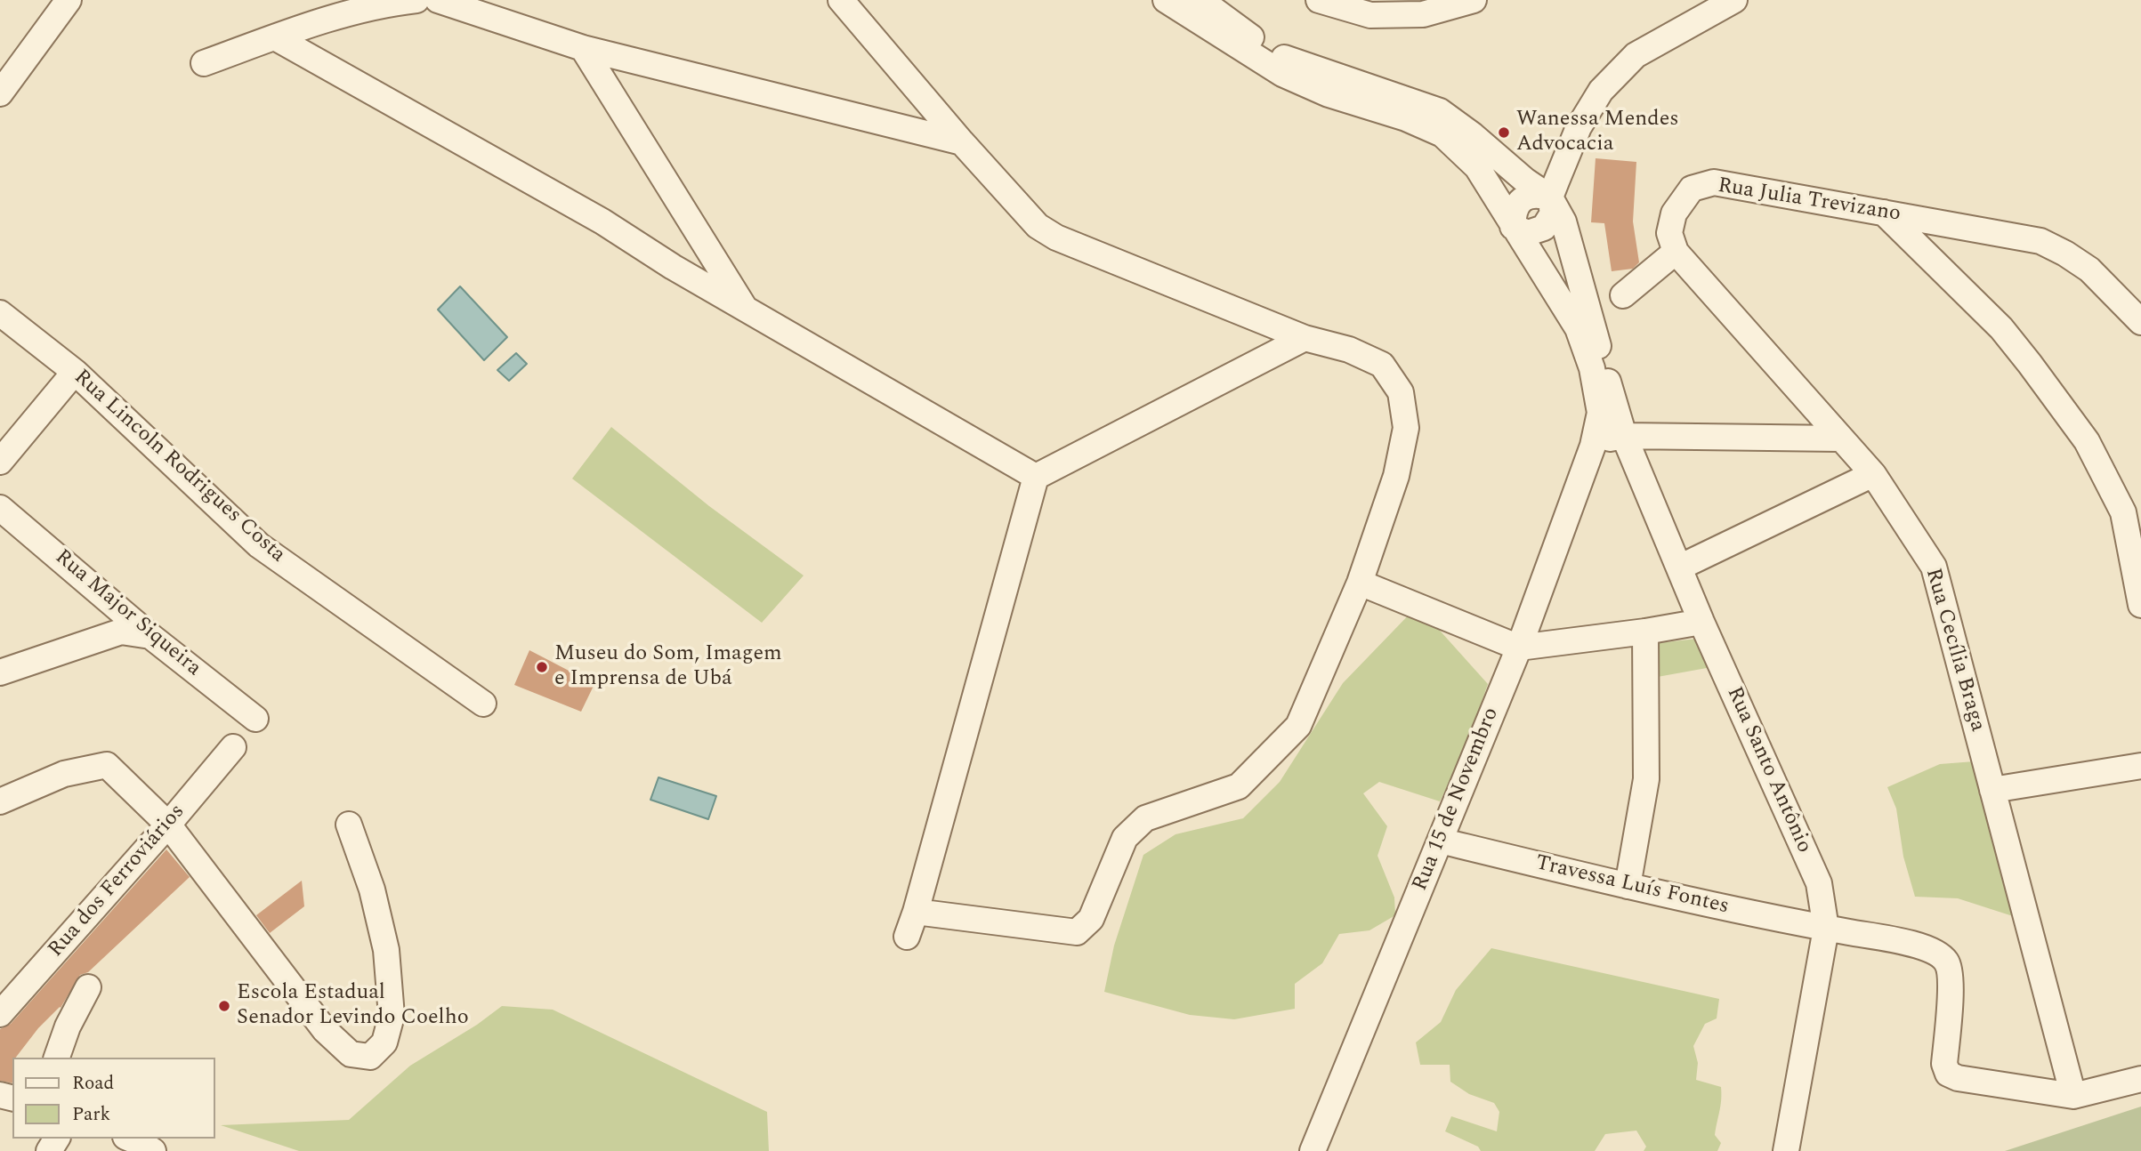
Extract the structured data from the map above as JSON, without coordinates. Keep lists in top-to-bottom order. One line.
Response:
{"streets":{"street":["Rua Julia Trevizano","Rua Lincoln Rodrigues Costa","Rua Major Siqueira","Rua Cecília Braga","Rua Santo Antônio","Rua 15 de Novembro","Rua dos Ferroviários","Travessa Luís Fontes"]},"crossings":[["Rua Cecília Braga","Travessa Luís Fontes"],["Rua Santo Antônio","Travessa Luís Fontes"],["Rua 15 de Novembro","Travessa Luís Fontes"]],"places":["Wanessa Mendes Advocacia","Museu do Som, Imagem e Imprensa de Ubá","Escola Estadual Senador Levindo Coelho"],"legend":["Road","Park"]}
